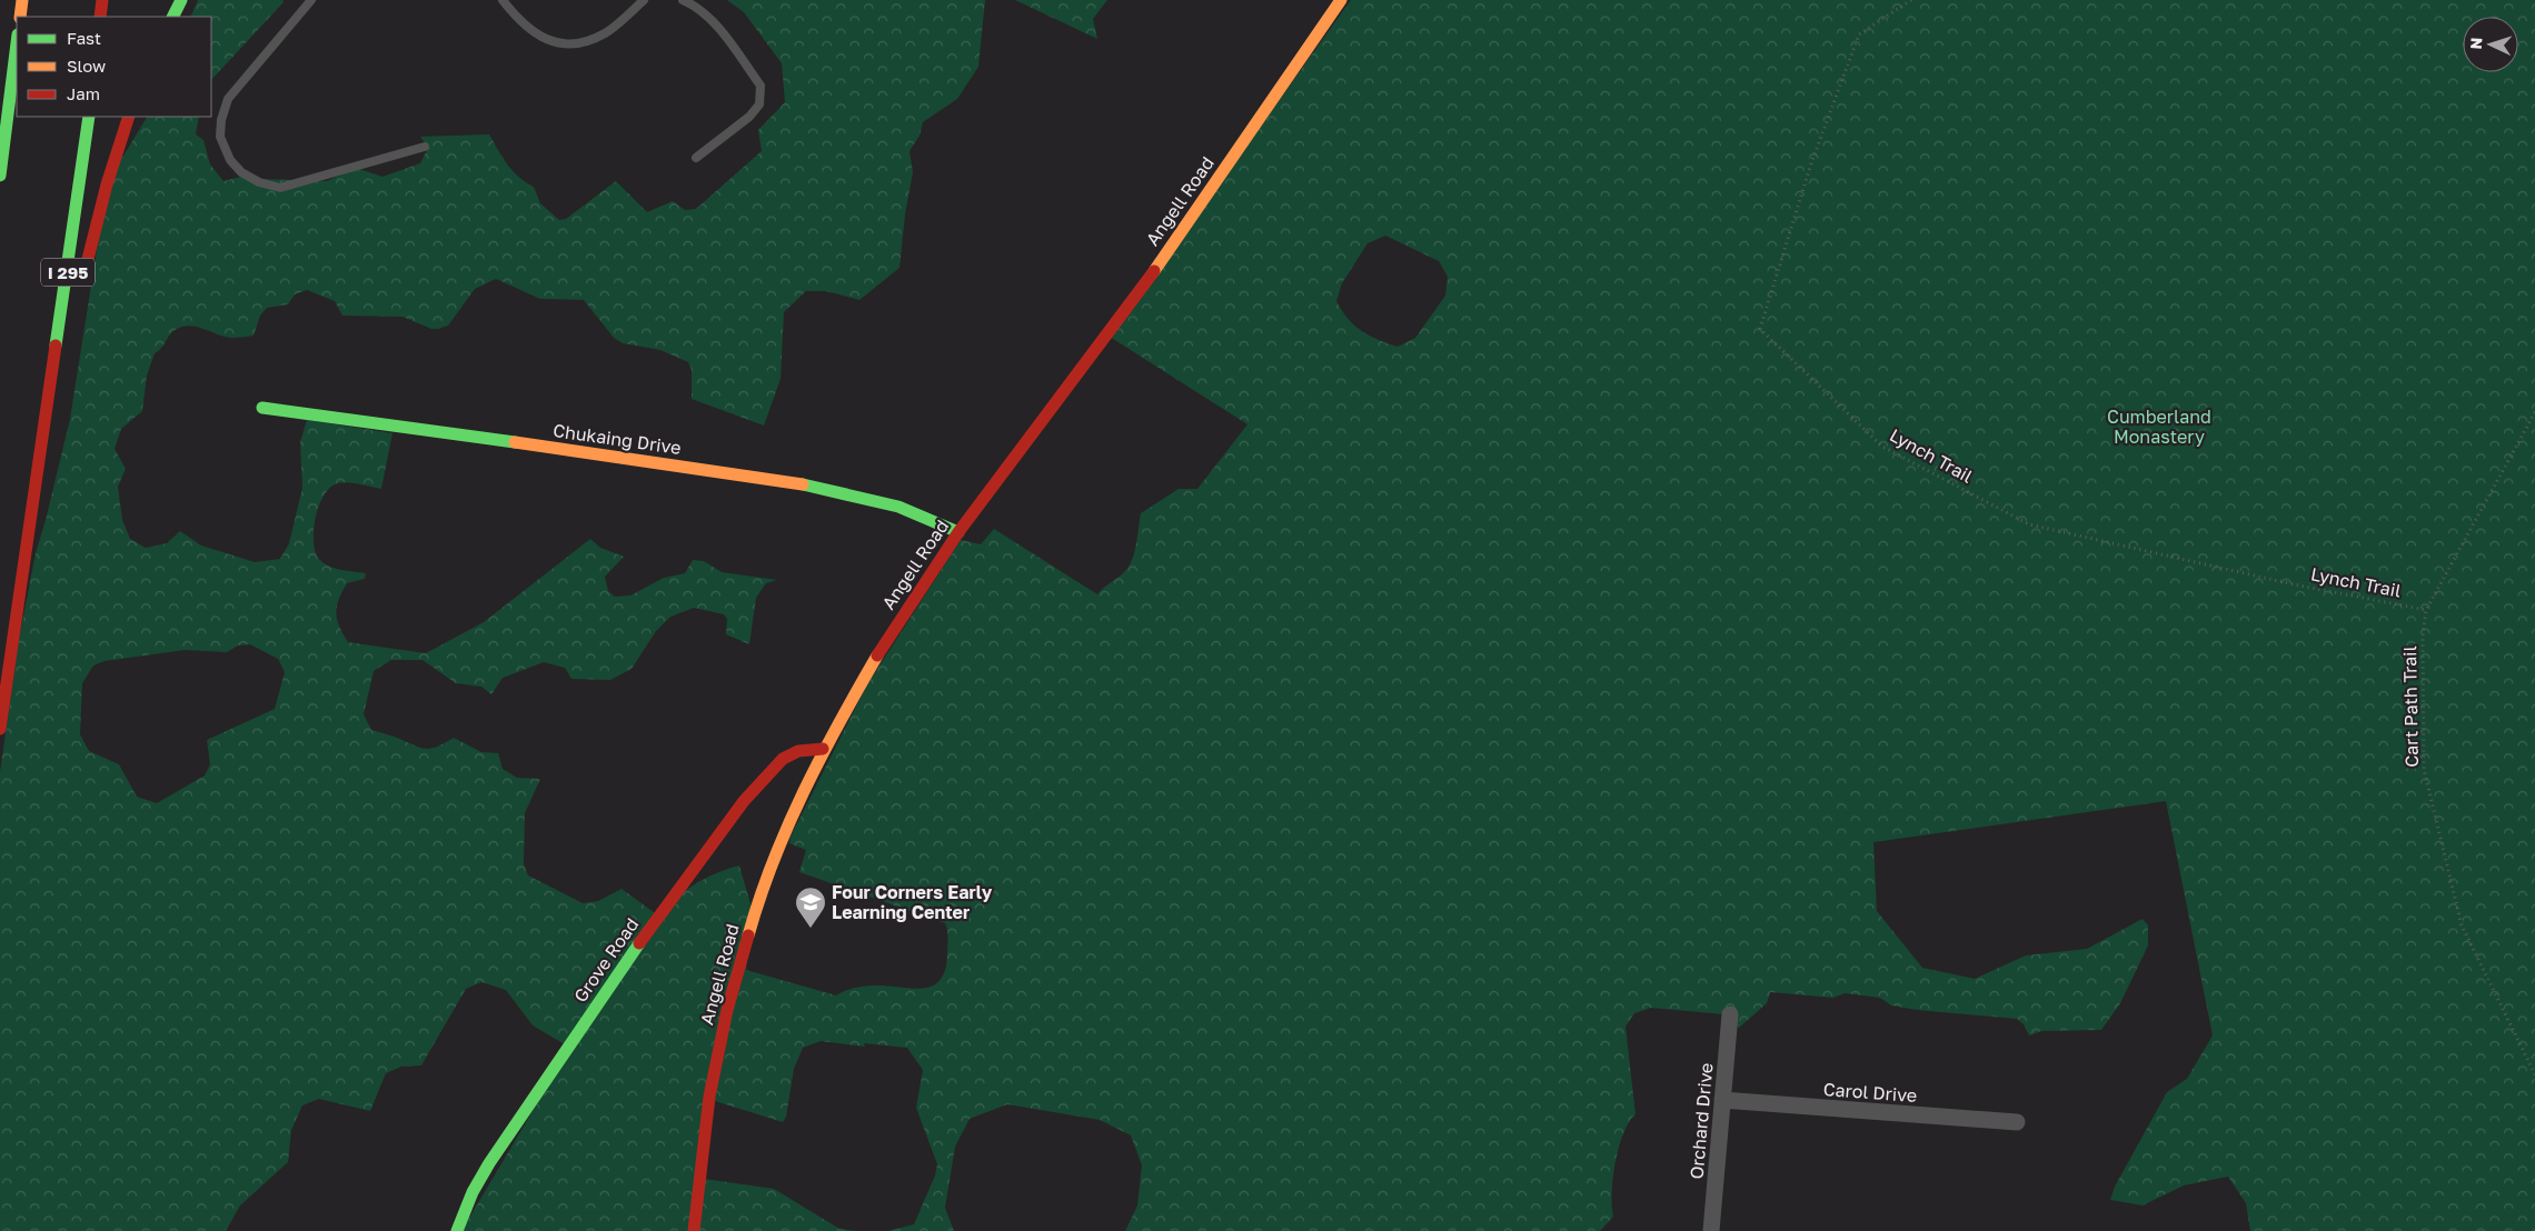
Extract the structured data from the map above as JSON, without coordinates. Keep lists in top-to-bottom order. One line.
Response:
{"streets":{"main road":["Angell Road","I 295","Chukaing Drive","Grove Road"],"street":["Carol Drive","Orchard Drive"],"path":["Lynch Trail","Cart Path Trail"]},"crossings":[["Angell Road","Chukaing Drive"],["Angell Road","Grove Road"],["Lynch Trail","Cart Path Trail"],["Carol Drive","Orchard Drive"]],"parks":["Cumberland Monastery"],"places":{"school or university":["Four Corners Early Learning Center"]},"legend":["Fast","Slow","Jam"],"north":"left"}
